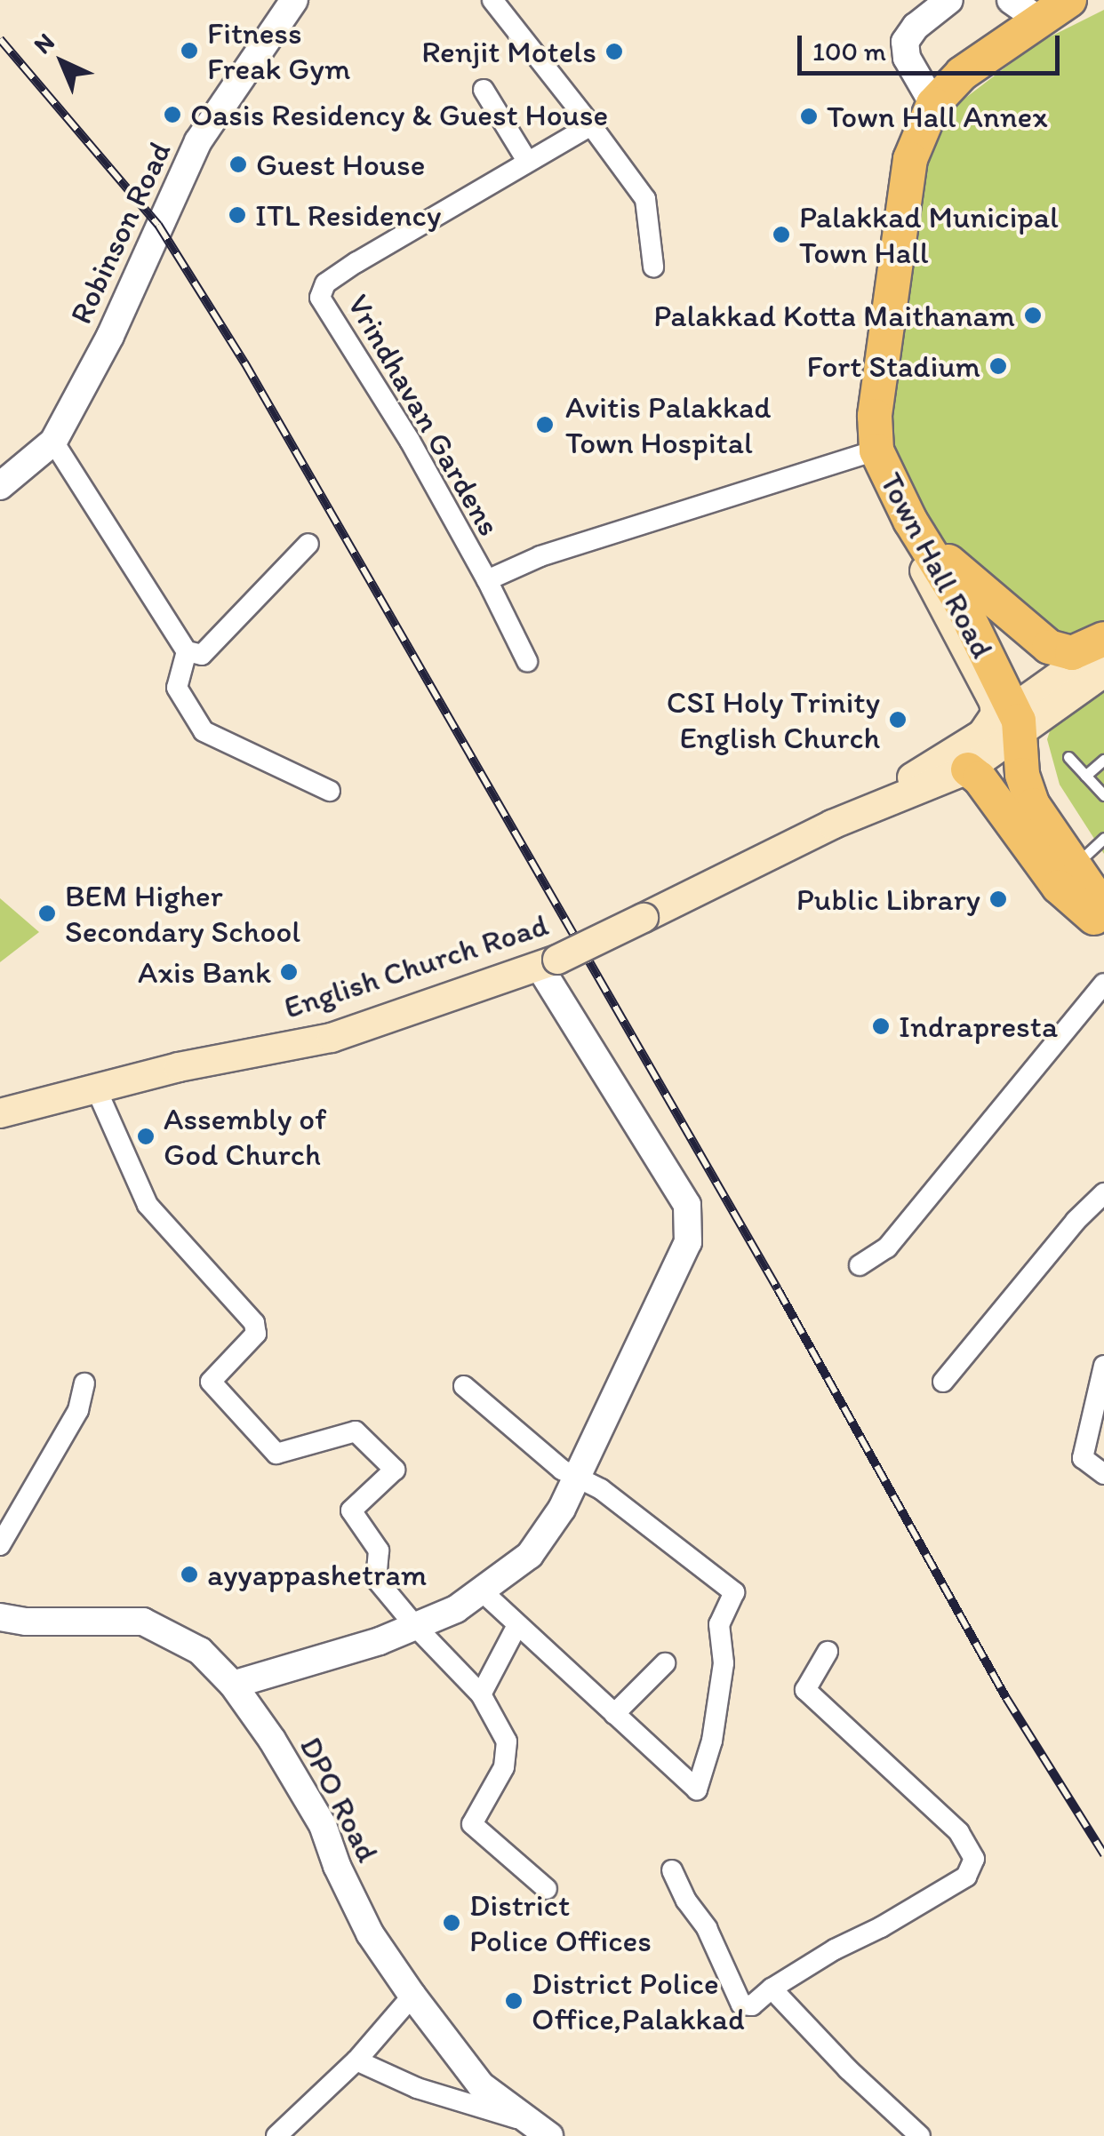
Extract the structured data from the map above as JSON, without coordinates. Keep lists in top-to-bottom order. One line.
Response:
{"streets":{"main road":["Town Hall Road","English Church Road"],"street":["Robinson Road","Vrindhavan Gardens","DPO Road"]},"crossings":[["Vrindhavan Gardens","Town Hall Road"],["Town Hall Road","English Church Road"]],"places":["Fitness Freak Gym","Renjit Motels","Oasis Residency & Guest House","Town Hall Annex","Guest House","ITL Residency","Palakkad Municipal Town Hall","Palakkad Kotta Maithanam","Fort Stadium","Avitis Palakkad Town Hospital","CSI Holy Trinity English Church","Public Library","BEM Higher Secondary School","Axis Bank","Indrapresta","Assembly of God Church","ayyappashetram","District Police Offices","District Police Office,Palakkad"],"scale_bar":"100 m","north":"top left"}
